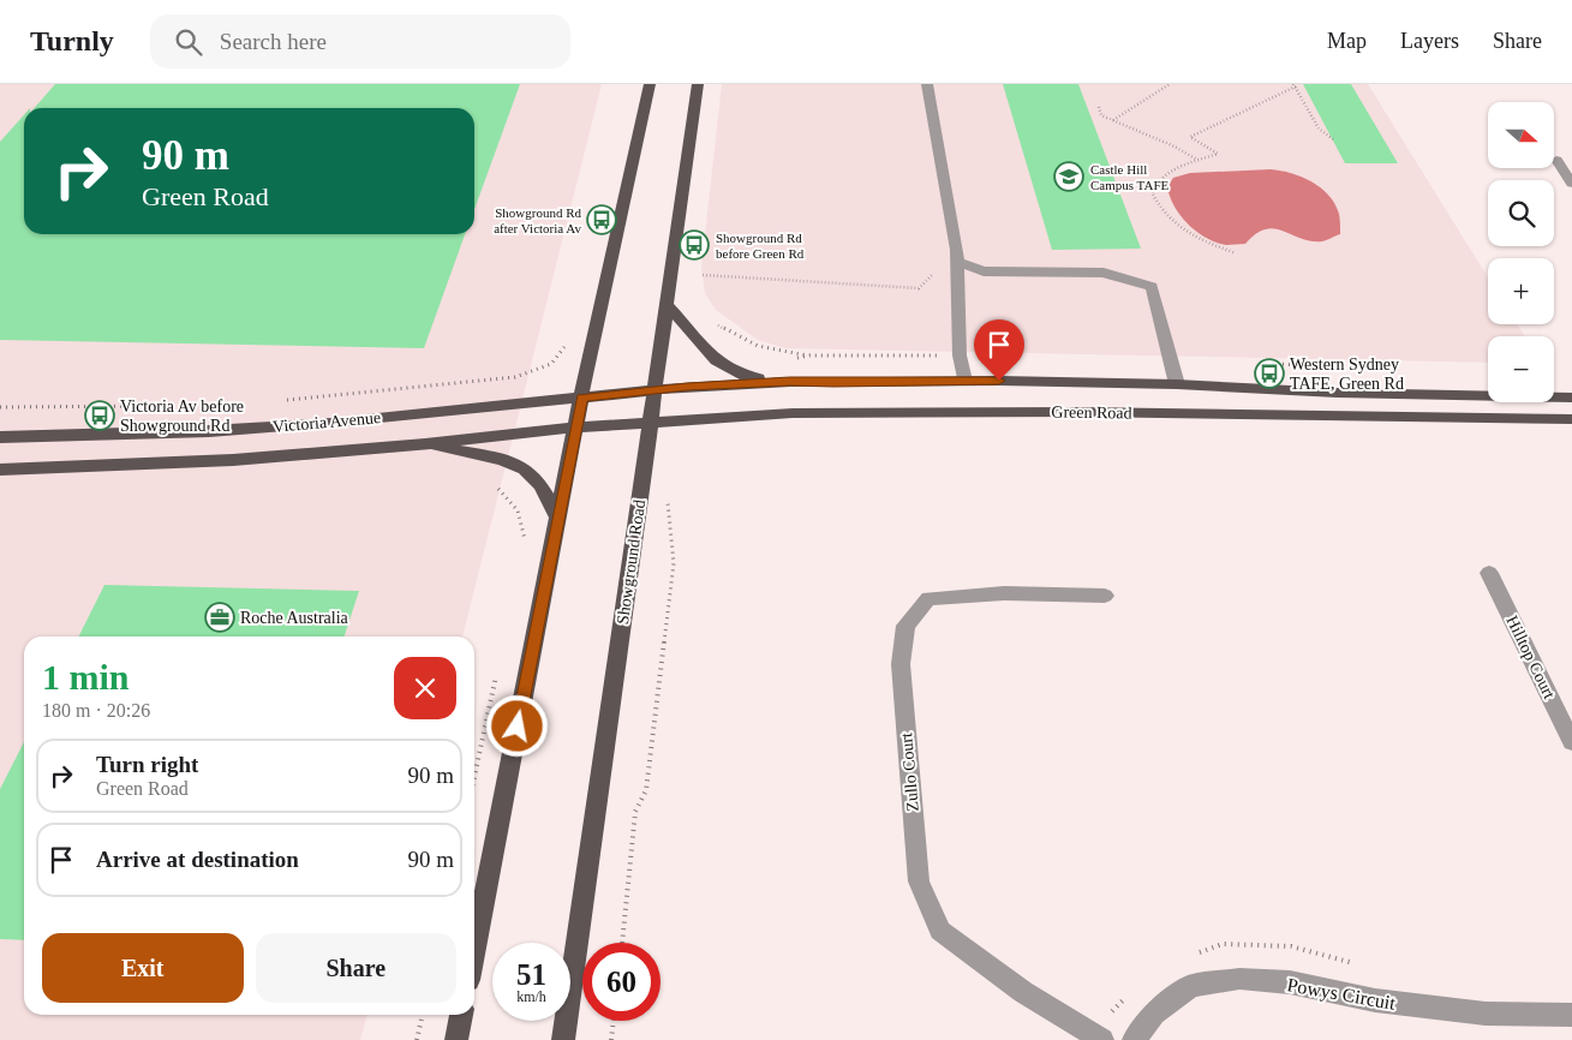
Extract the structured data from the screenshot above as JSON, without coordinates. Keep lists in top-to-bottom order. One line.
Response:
{"streets":{"main road":["Green Road","Victoria Avenue","Showground Road"],"street":["Hilltop Court","Zullo Court","Powys Circuit"]},"crossings":[["Green Road","Victoria Avenue"],["Green Road","Showground Road"]],"places":{"school or university":["Castle Hill Campus TAFE"],"bus stop":["Showground Rd after Victoria Av","Showground Rd before Green Rd","Western Sydney TAFE, Green Rd","Victoria Av before Showground Rd"],"office":["Roche Australia"]},"north":"right","page":{"header":"Turnly","search":"Search here","nav":["Map","Layers","Share"],"map_buttons":["+","−"],"turn":["90 m","Green Road"],"heading":["1 min","180 m · 20:26"],"list":[{"name":"Turn right","note":"Green Road","value":"90 m"},{"name":"Arrive at destination","value":"90 m"}],"buttons":["Exit","Share"],"speed":"51 km/h","limit":"60"}}
